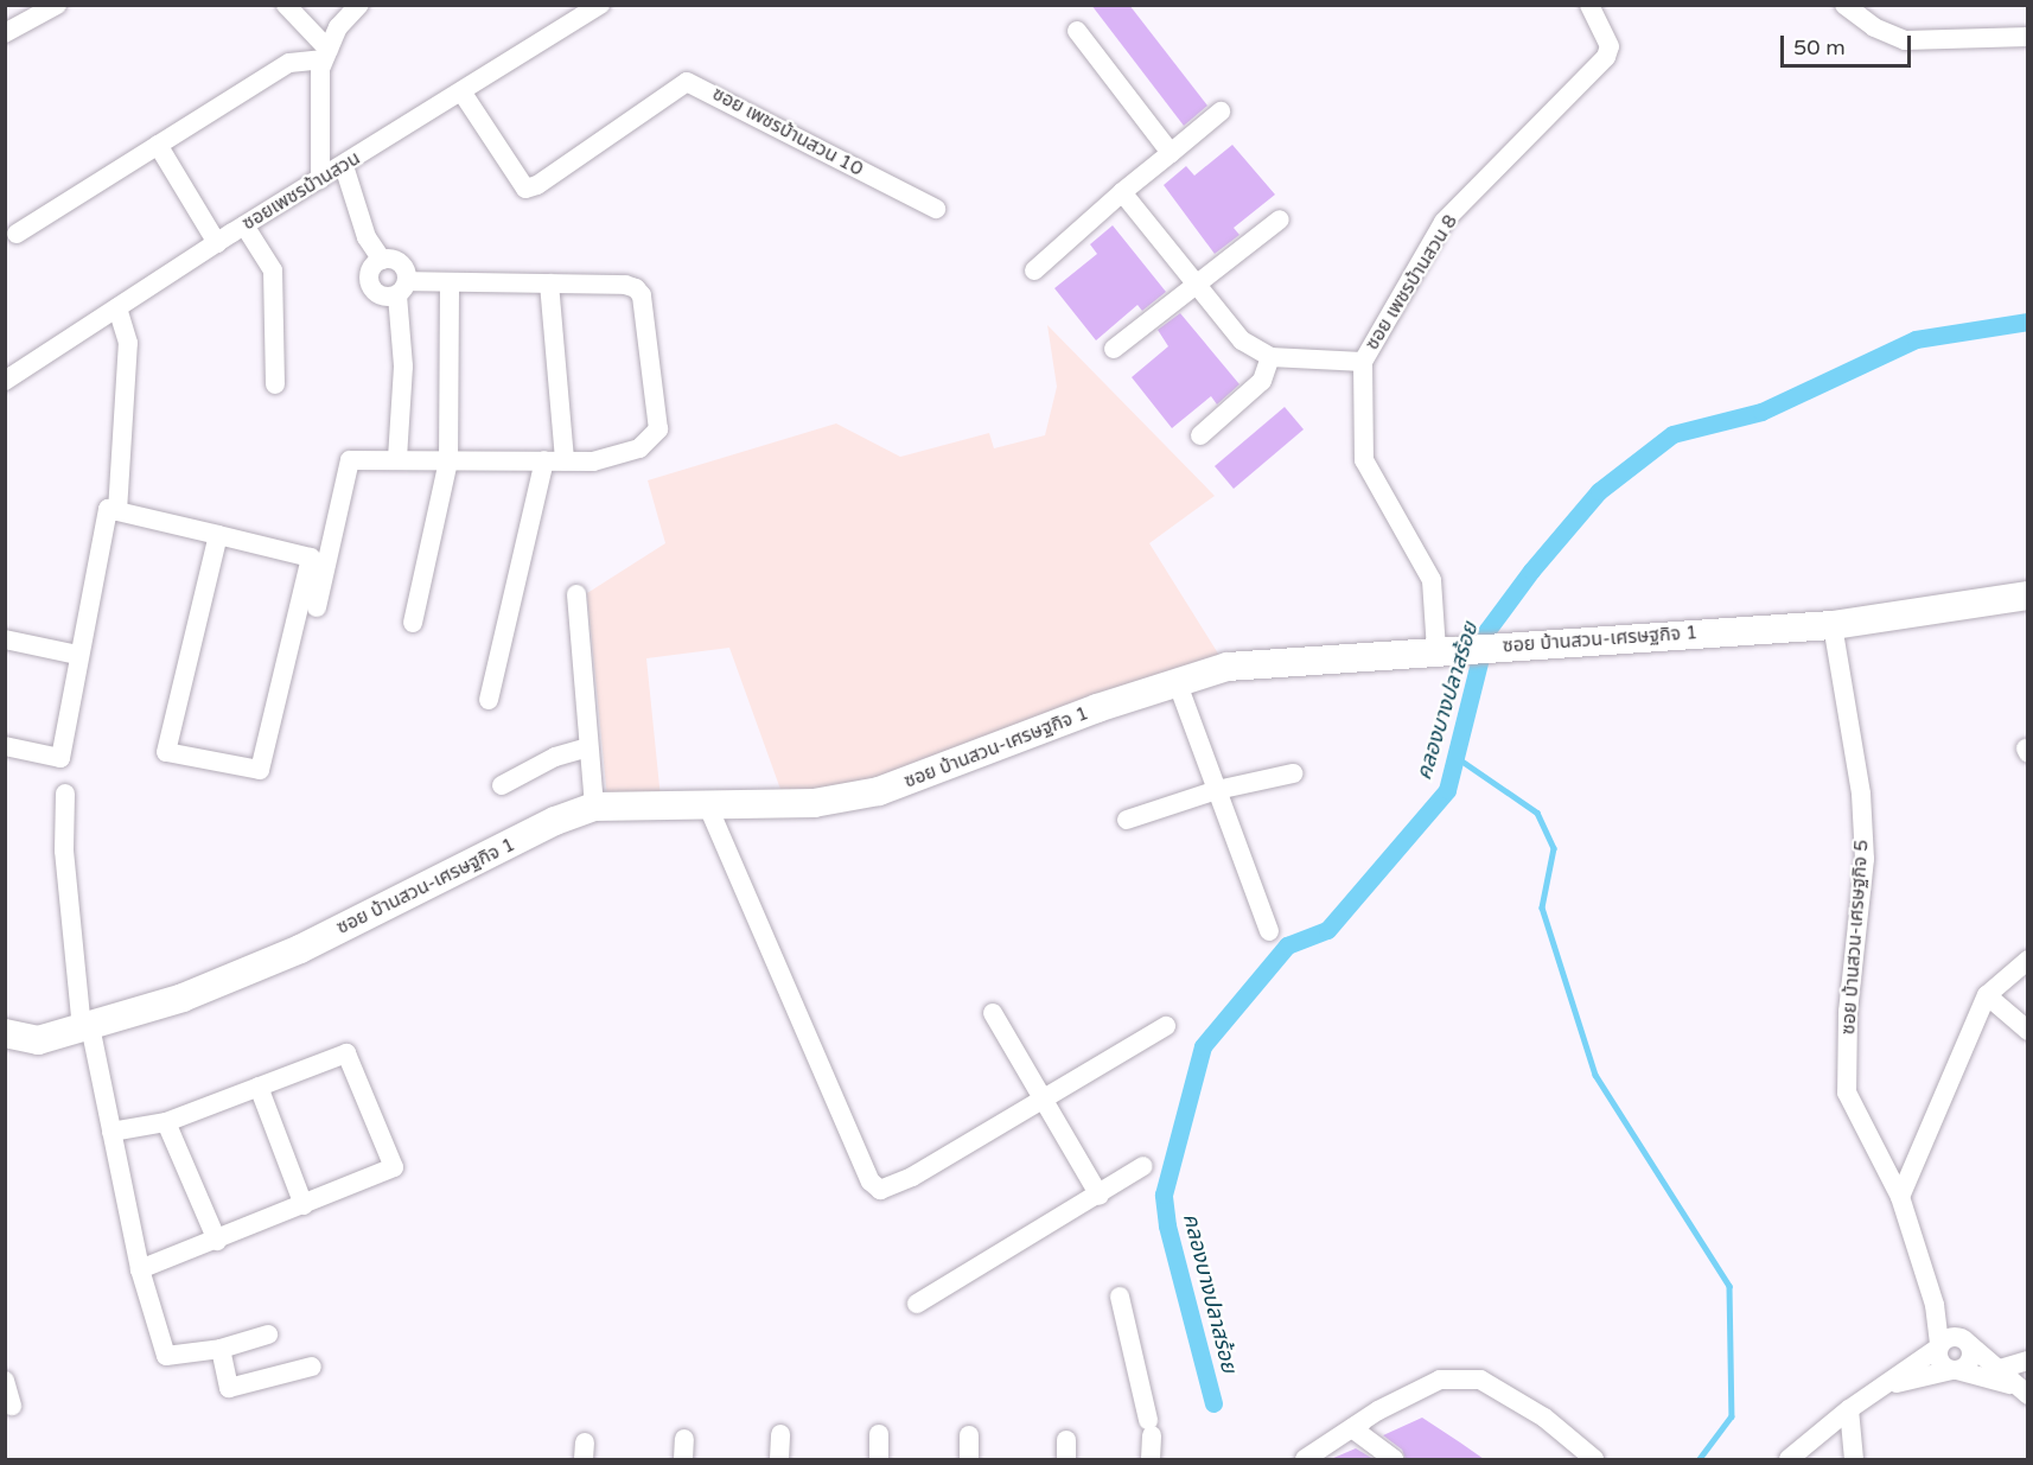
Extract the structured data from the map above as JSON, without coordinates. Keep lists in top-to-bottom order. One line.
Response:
{"streets":{"street":["ซอย เพชรบ้านสวน 10","ซอยเพชรบ้านสวน","ซอย เพชรบ้านสวน 8","ซอย บ้านสวน-เศรษฐกิจ 1","ซอย บ้านสวน-เศรษฐกิจ 5"]},"crossings":[["ซอย เพชรบ้านสวน 10","ซอยเพชรบ้านสวน"],["ซอย เพชรบ้านสวน 8","ซอย บ้านสวน-เศรษฐกิจ 1"],["ซอย บ้านสวน-เศรษฐกิจ 1","ซอย บ้านสวน-เศรษฐกิจ 5"]],"water":["คลองบางปลาสร้อย"],"scale_bar":"50 m"}
